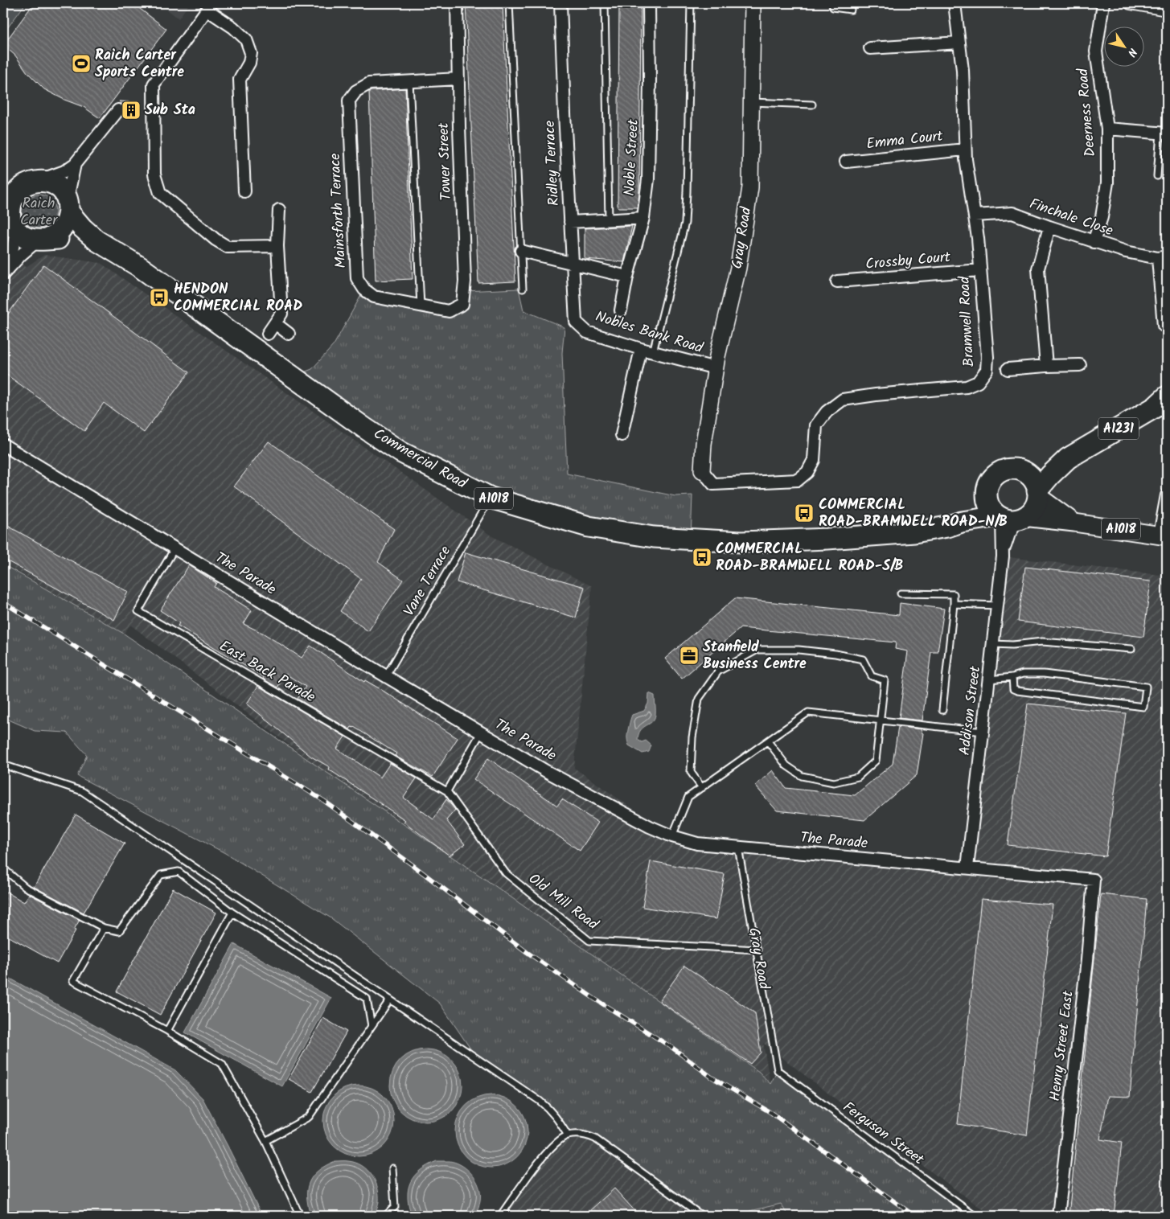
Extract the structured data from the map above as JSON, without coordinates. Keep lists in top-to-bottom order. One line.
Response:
{"streets":{"highway":["A1231","Commercial Road","A1018"],"street":["Deerness Road","Emma Court","Noble Street","Tower Street","Ridley Terrace","Mainsforth Terrace","Finchale Close","Gray Road","Crossby Court","Bramwell Road","Nobles Bank Road","The Parade","Addison Street","Henry Street East"],"lane":["Vane Terrace","East Back Parade","Old Mill Road","Ferguson Street"]},"crossings":[["Deerness Road","Finchale Close"],["Emma Court","Bramwell Road"],["Tower Street","Mainsforth Terrace"],["Ridley Terrace","Nobles Bank Road"],["Finchale Close","Bramwell Road"],["Gray Road","Bramwell Road"],["Gray Road","Nobles Bank Road"],["Gray Road","The Parade"],["Gray Road","Old Mill Road"],["Gray Road","Ferguson Street"],["Crossby Court","Bramwell Road"],["A1231","Commercial Road"],["A1231","A1018"],["Commercial Road","A1018"],["Commercial Road","Vane Terrace"],["The Parade","Vane Terrace"],["The Parade","East Back Parade"],["The Parade","Addison Street"],["The Parade","Henry Street East"],["East Back Parade","Old Mill Road"]],"parks":["Raich Carter"],"places":{"sports":["Raich Carter Sports Centre"],"building":["Sub Sta"],"bus stop":["HENDON COMMERCIAL ROAD","COMMERCIAL ROAD-BRAMWELL ROAD-N/B","COMMERCIAL ROAD-BRAMWELL ROAD-S/B"],"office":["Stanfield Business Centre"]},"north":"bottom right"}
